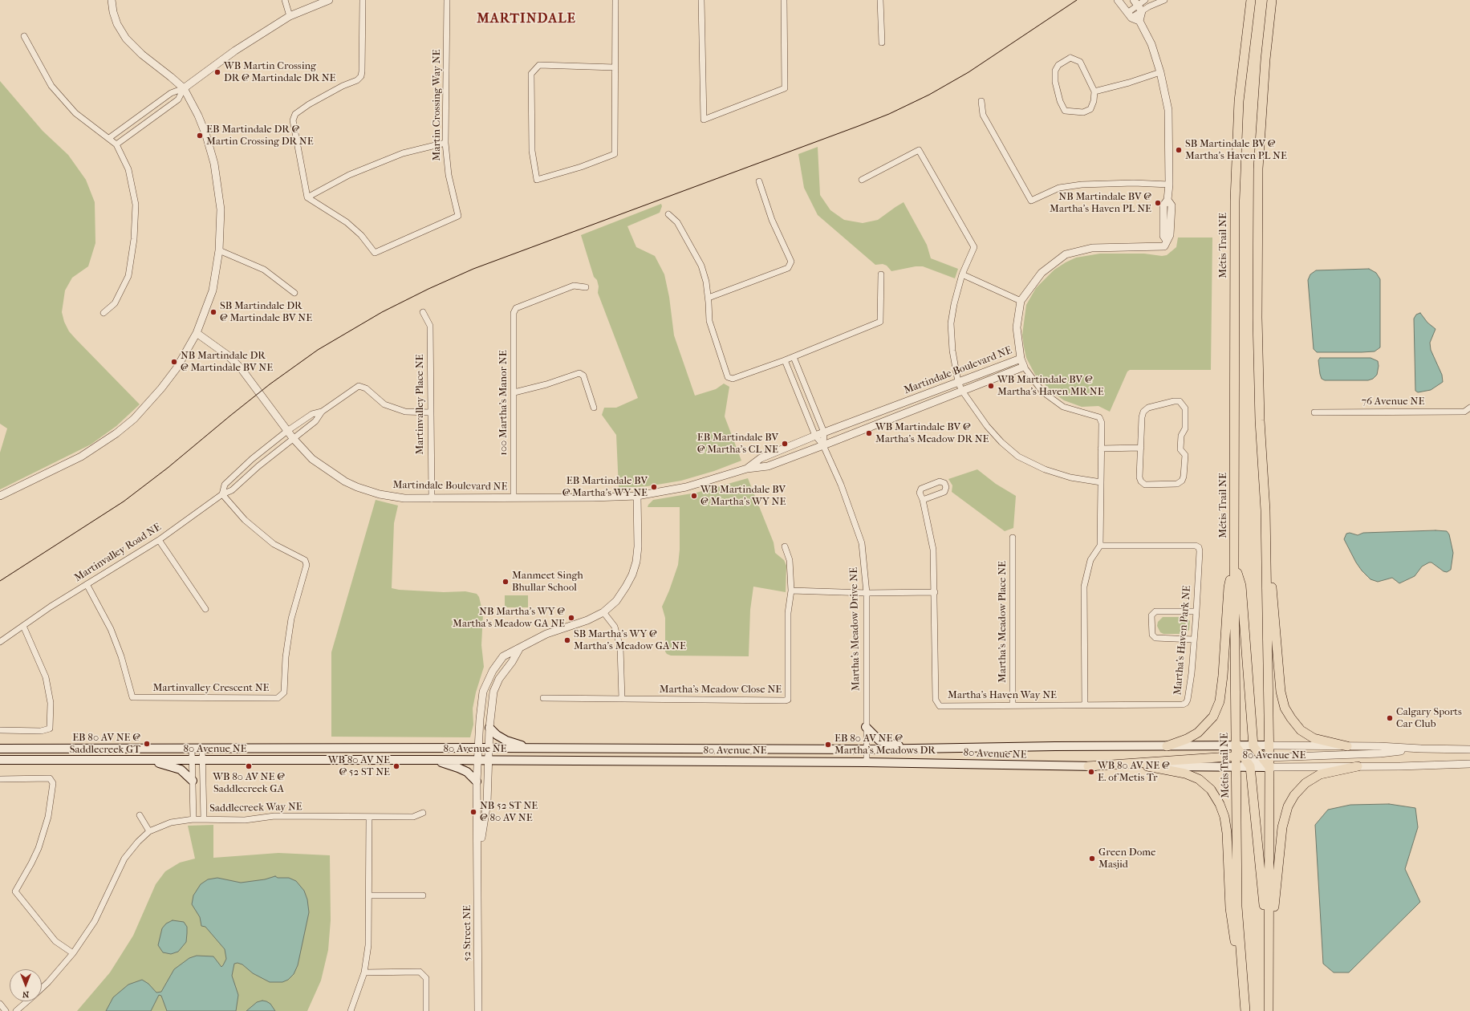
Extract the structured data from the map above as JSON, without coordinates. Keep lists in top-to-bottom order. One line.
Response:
{"streets":{"main road":["Métis Trail NE","80 Avenue NE"],"street":["Martin Crossing Way NE","Martindale Boulevard NE","76 Avenue NE","100 Martha's Manor NE","Martinvalley Place NE","Martinvalley Road NE","Martha's Meadow Place NE","Martha's Meadow Drive NE","Martha's Haven Park NE","Martinvalley Crescent NE","Martha's Meadow Close NE","Martha's Haven Way NE","Saddlecreek Way NE","52 Street NE"]},"crossings":[["Métis Trail NE","80 Avenue NE"],["Martindale Boulevard NE","100 Martha's Manor NE"],["Martindale Boulevard NE","Martinvalley Place NE"],["Martindale Boulevard NE","Martinvalley Road NE"],["Martindale Boulevard NE","Martha's Meadow Drive NE"],["Martindale Boulevard NE","52 Street NE"],["Martinvalley Road NE","Martinvalley Crescent NE"],["Martha's Meadow Place NE","Martha's Haven Way NE"],["Martha's Meadow Drive NE","80 Avenue NE"],["Martha's Haven Park NE","Martha's Haven Way NE"],["80 Avenue NE","52 Street NE"]],"districts":["MARTINDALE"],"places":["WB Martin Crossing DR @ Martindale DR NE","EB Martindale DR @ Martin Crossing DR NE","SB Martindale BV @ Martha's Haven PL NE","NB Martindale BV @ Martha's Haven PL NE","SB Martindale DR @ Martindale BV NE","NB Martindale DR @ Martindale BV NE","WB Martindale BV @ Martha's Haven MR NE","WB Martindale BV @ Martha's Meadow DR NE","EB Martindale BV @ Martha's CL NE","EB Martindale BV @ Martha's WY NE","WB Martindale BV @ Martha's WY NE","Manmeet Singh Bhullar School","NB Martha's WY @ Martha's Meadow GA NE","SB Martha's WY @ Martha's Meadow GA NE","Calgary Sports Car Club","EB 80 AV NE @ Saddlecreek GT","EB 80 AV NE @ Martha's Meadows DR","WB 80 AV NE @ Saddlecreek GA","WB 80 AV NE @ 52 ST NE","WB 80 AV NE @ E. of Metis Tr","NB 52 ST NE @ 80 AV NE","Green Dome Masjid"],"north":"bottom"}
